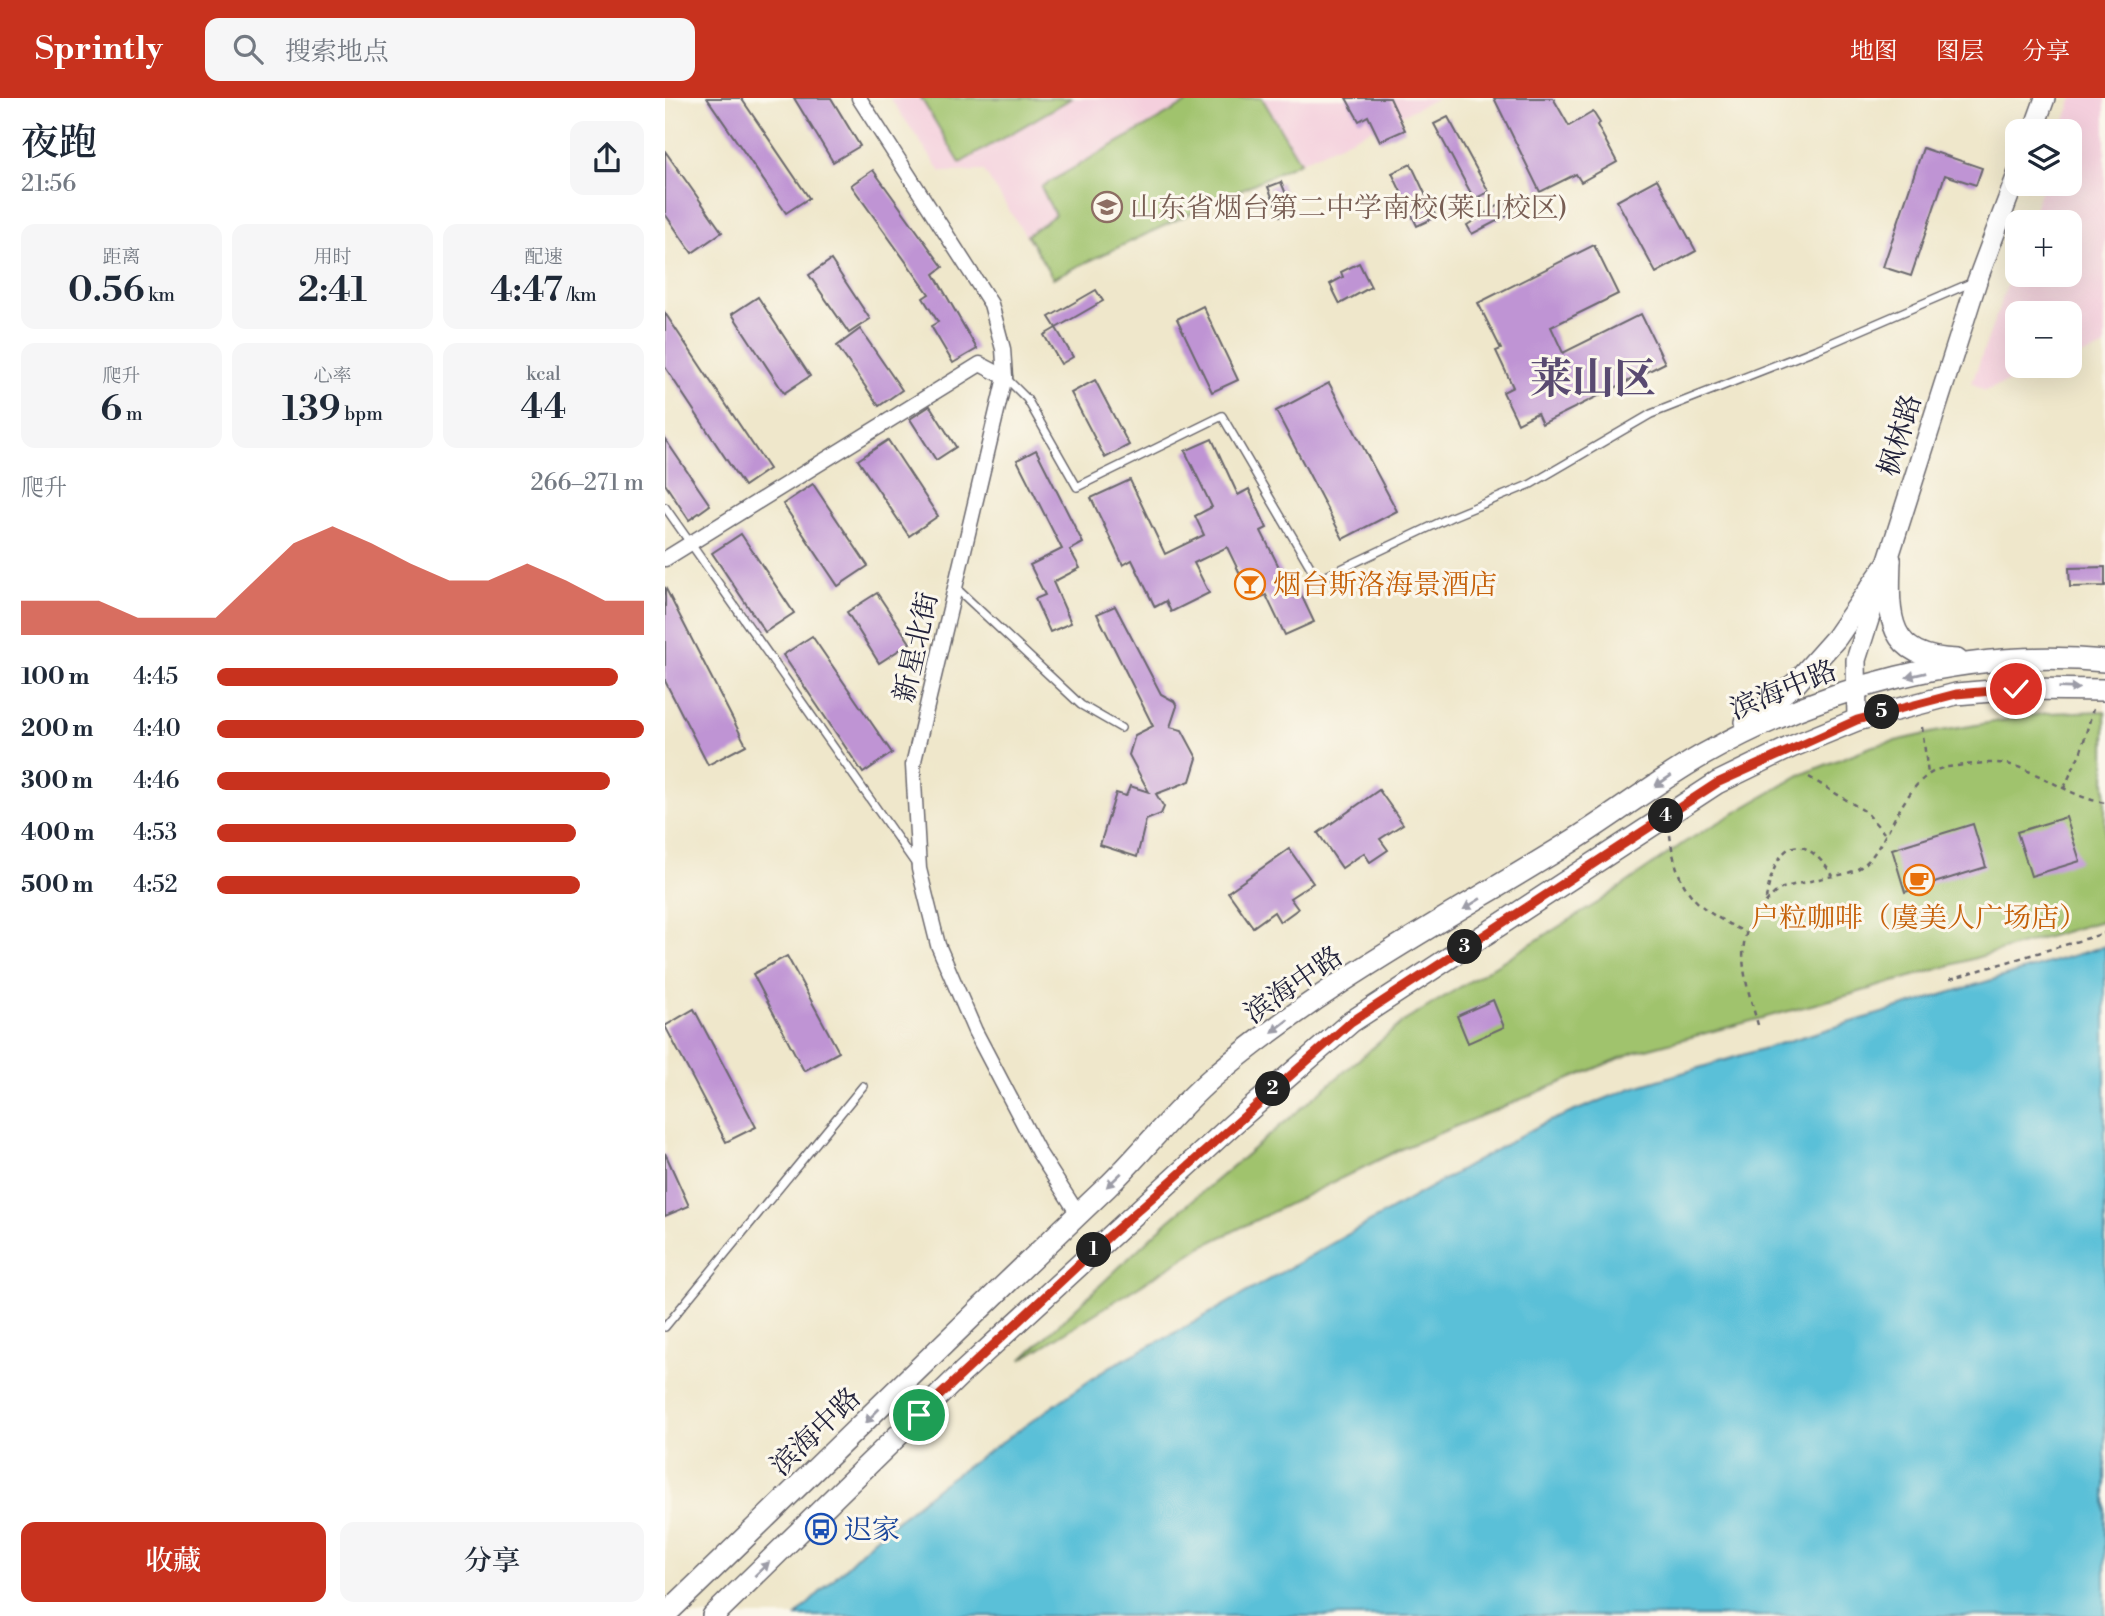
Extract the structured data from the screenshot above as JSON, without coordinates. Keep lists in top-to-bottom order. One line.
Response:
{"streets":{"main road":["滨海中路"],"street":["枫林路","新星北街"]},"crossings":[["枫林路","滨海中路"],["新星北街","滨海中路"]],"districts":["莱山区"],"places":{"school or university":["山东省烟台第二中学南校(莱山校区)"],"bar":["烟台斯洛海景酒店"],"cafe":["户粒咖啡（虞美人广场店）"],"bus stop":["迟家"]},"page":{"header":"Sprintly","search":"搜索地点","nav":["地图","图层","分享"],"heading":["夜跑","21:56"],"map_buttons":["+","−"],"stats":[["距离","0.56 km"],["用时","2:41"],["配速","4:47 /km"],["爬升","6 m"],["心率","139 bpm"],["kcal","44"]],"chart":["爬升","266–271 m"],"list":[{"name":"100 m","note":"4:45"},{"name":"200 m","note":"4:40"},{"name":"300 m","note":"4:46"},{"name":"400 m","note":"4:53"},{"name":"500 m","note":"4:52"}],"pins":["5","4","3","2","1"],"buttons":["收藏","分享"]}}
